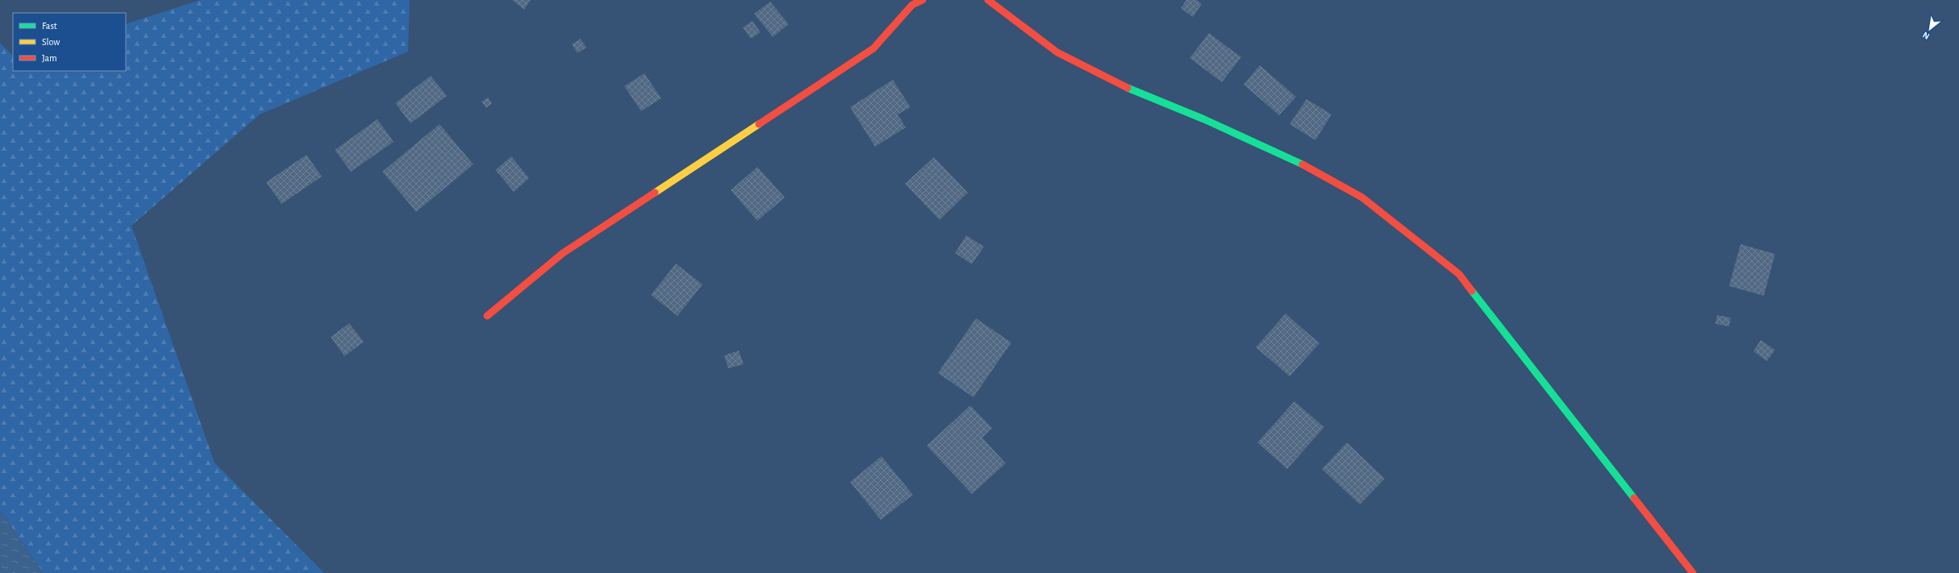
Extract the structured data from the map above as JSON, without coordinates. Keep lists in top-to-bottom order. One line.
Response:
{"legend":["Fast","Slow","Jam"],"north":"bottom left"}
